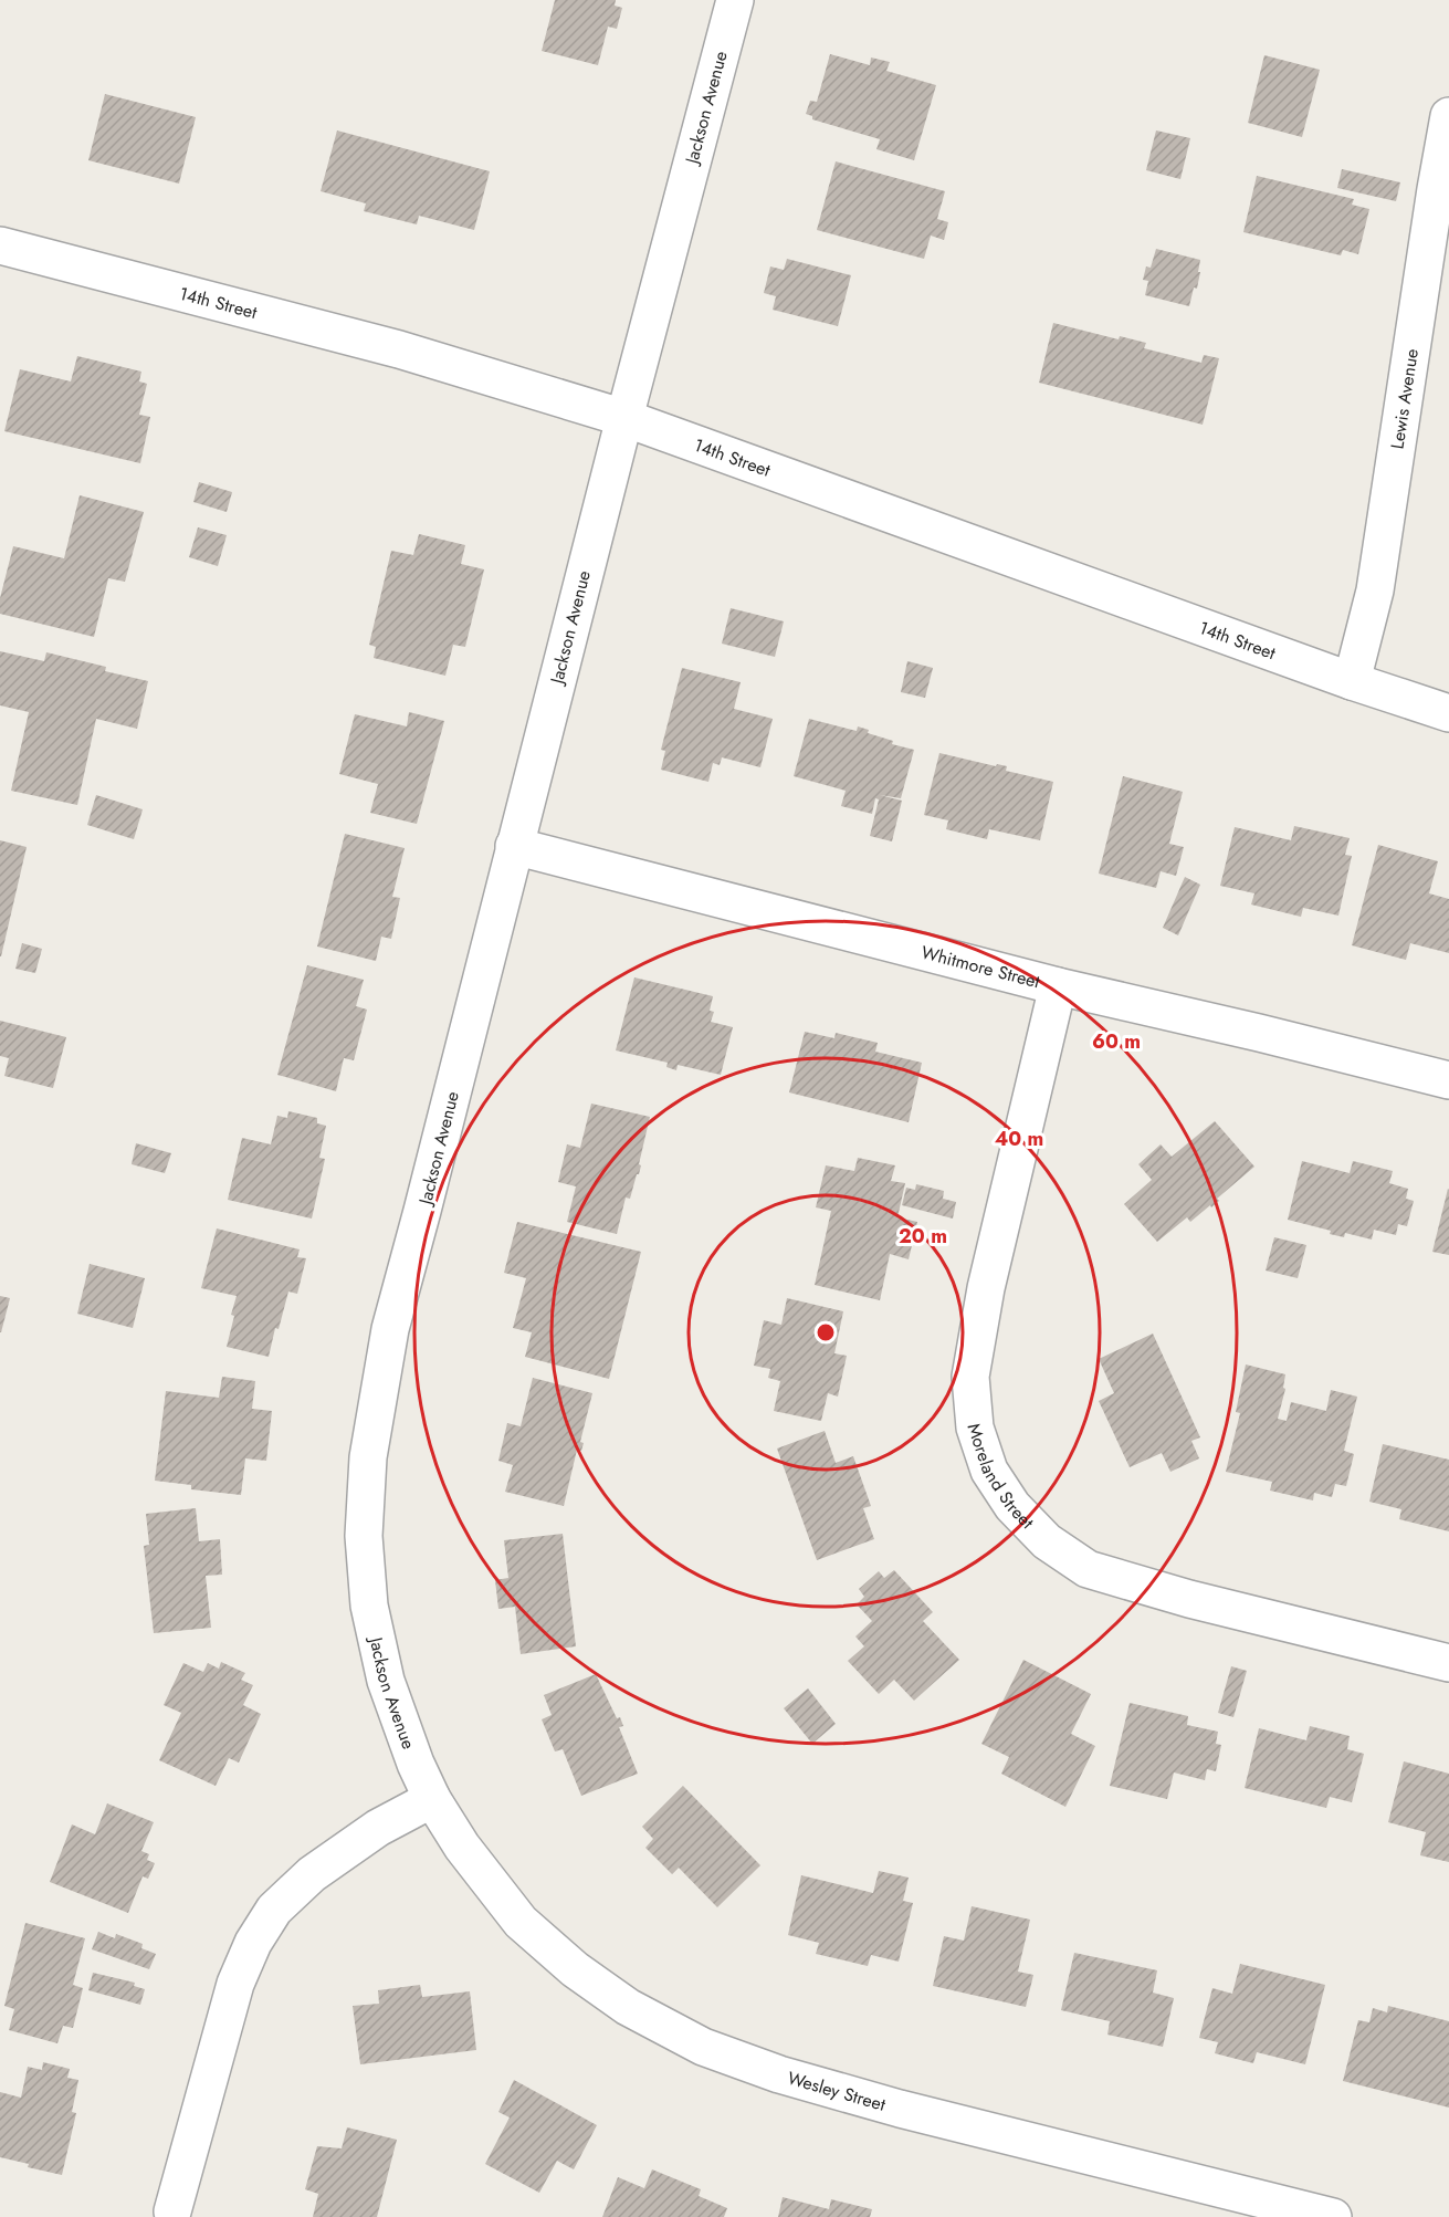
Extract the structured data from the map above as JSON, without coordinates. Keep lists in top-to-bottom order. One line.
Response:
{"streets":{"street":["Jackson Avenue","14th Street","Lewis Avenue","Whitmore Street","Moreland Street","Wesley Street"]},"crossings":[["Jackson Avenue","14th Street"],["Jackson Avenue","Whitmore Street"],["Jackson Avenue","Wesley Street"],["14th Street","Lewis Avenue"],["Whitmore Street","Moreland Street"]],"rings":["60 m","40 m","20 m"]}
